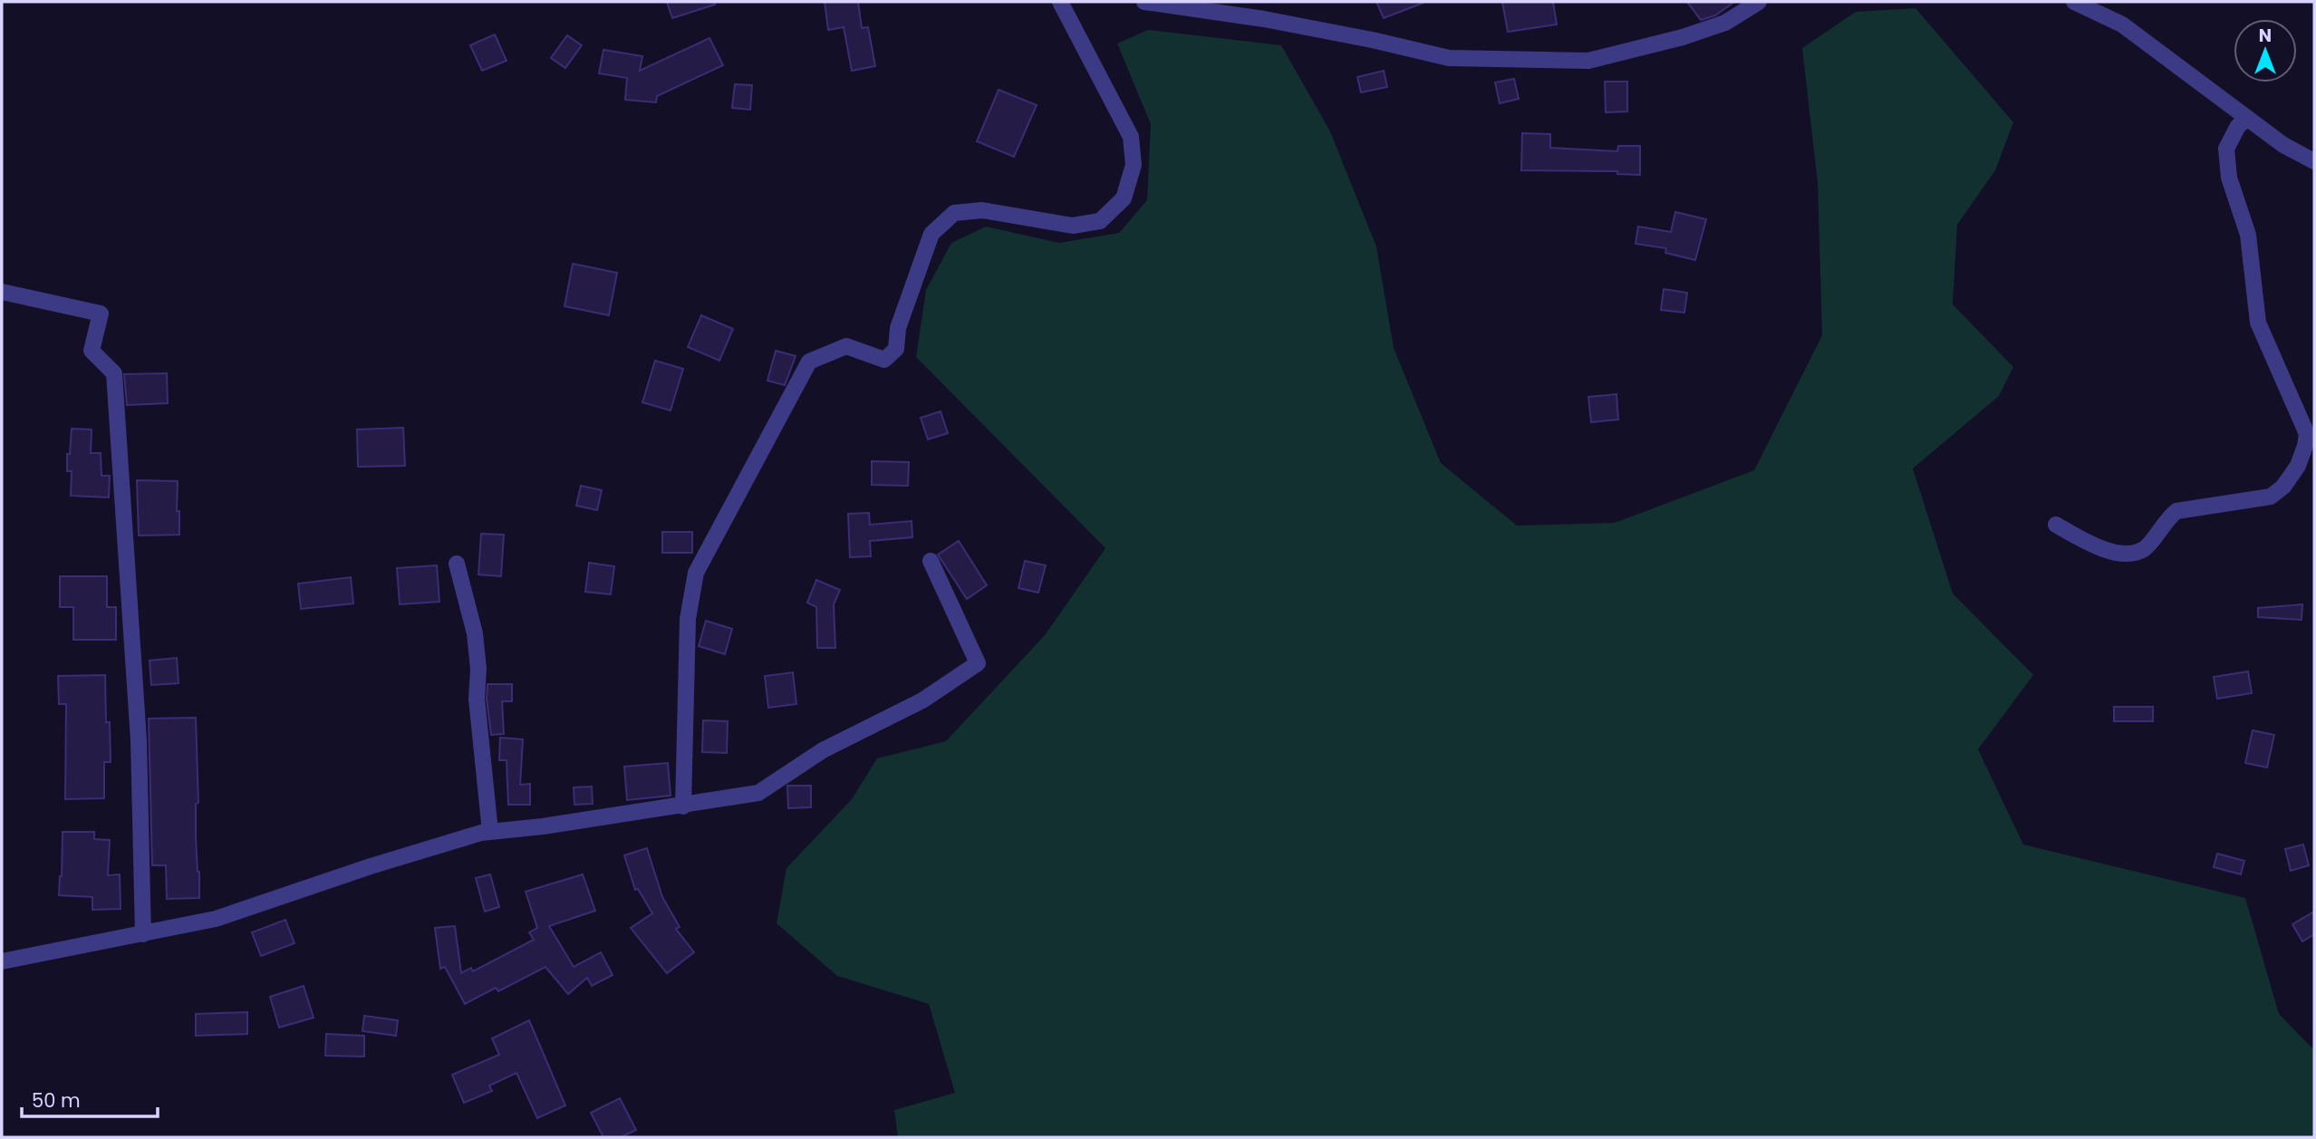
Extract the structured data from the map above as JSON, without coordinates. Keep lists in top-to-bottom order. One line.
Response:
{"scale_bar":"50 m","north":"top"}
